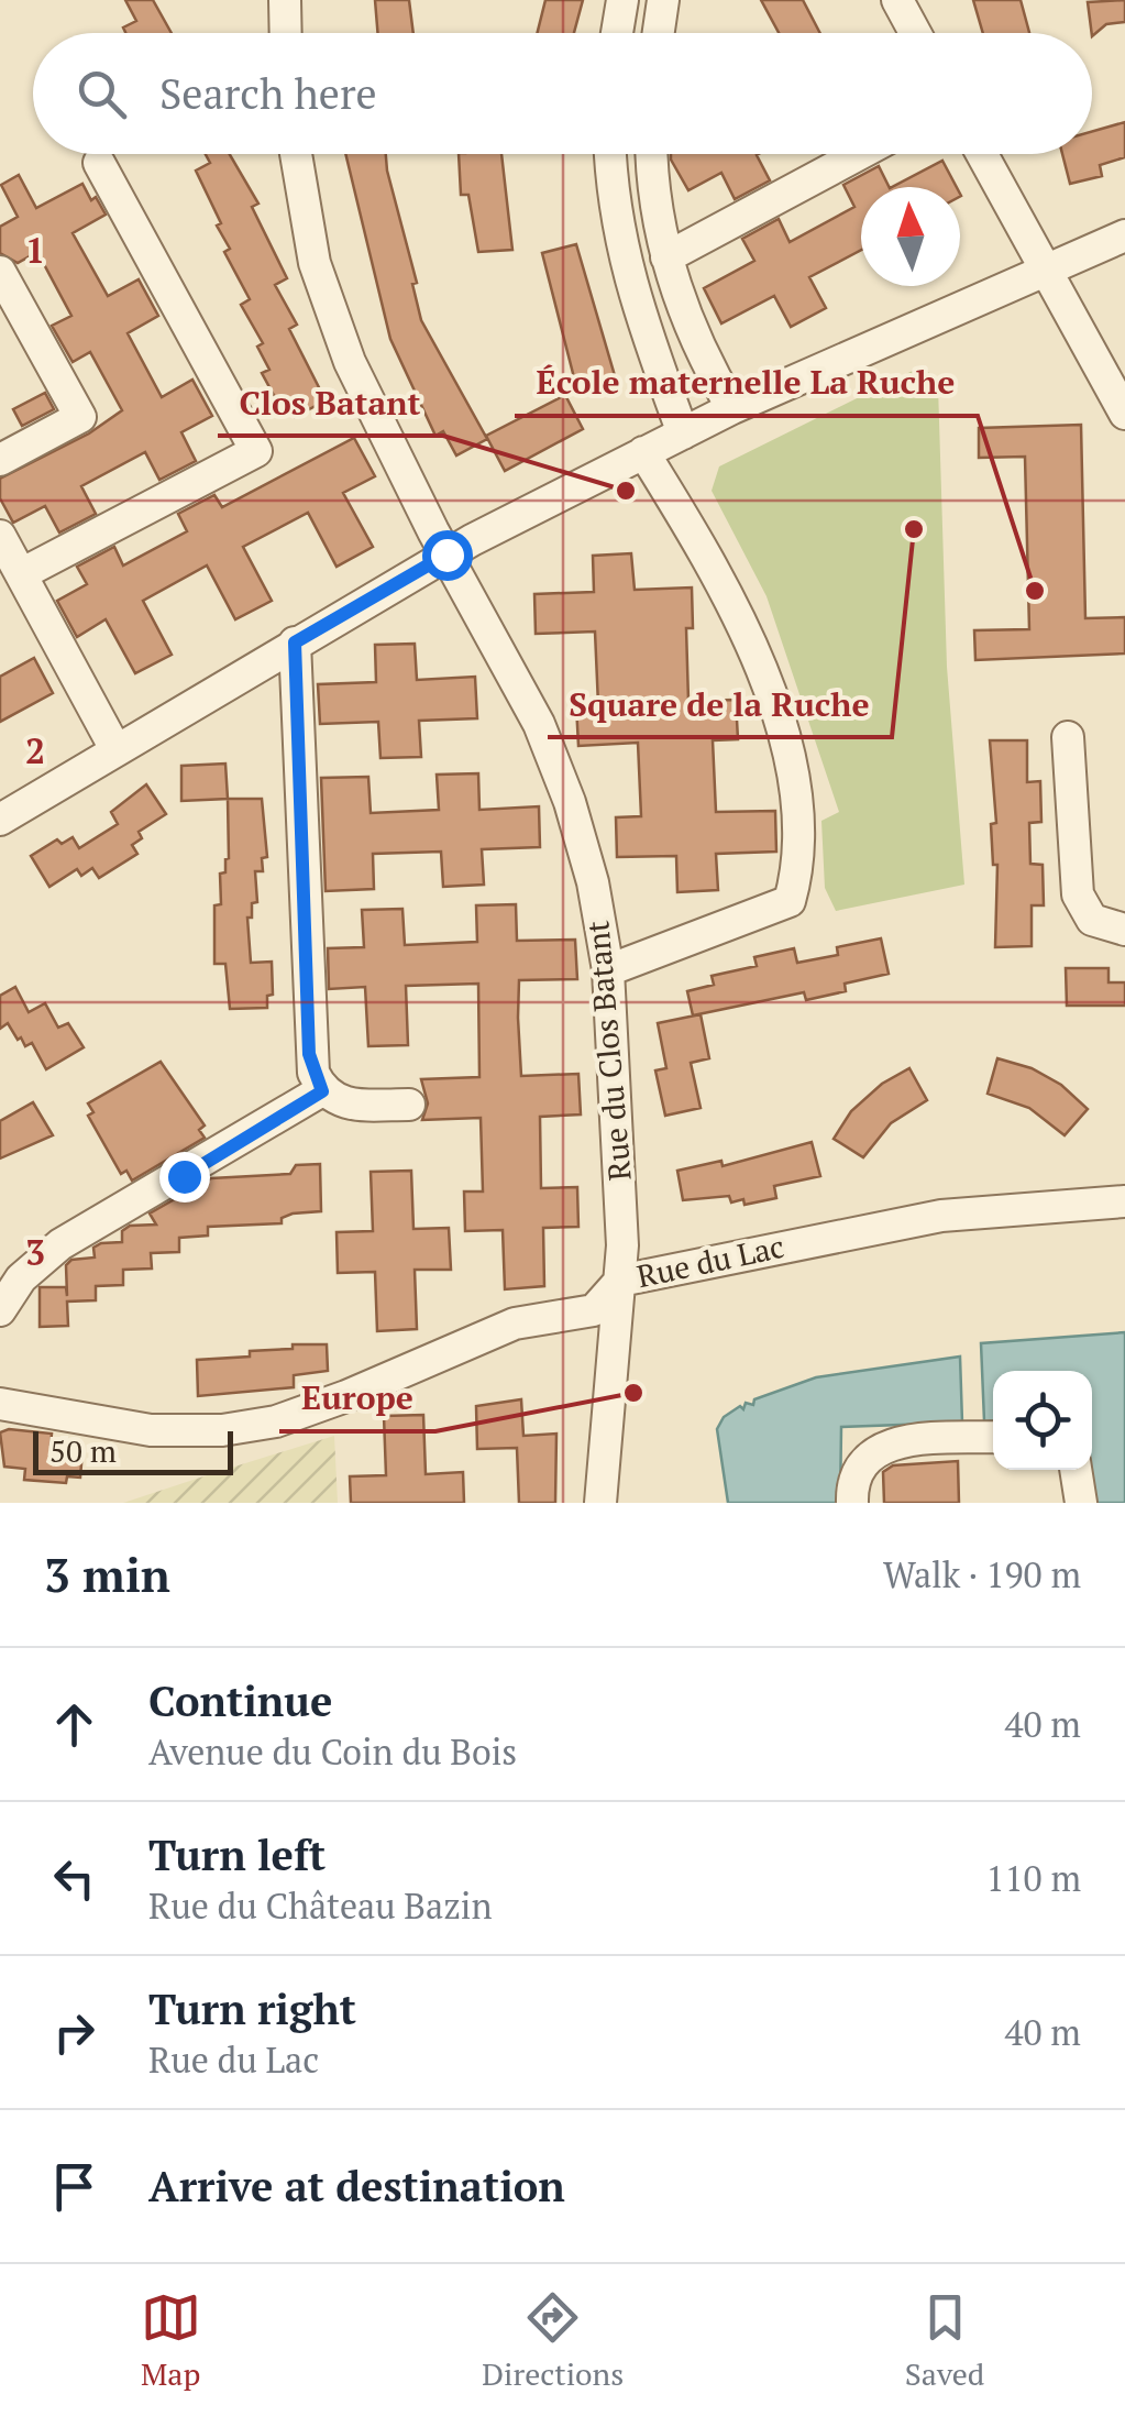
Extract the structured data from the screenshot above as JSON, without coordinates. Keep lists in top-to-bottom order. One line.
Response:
{"streets":{"street":["Rue du Clos Batant","Rue du Lac"]},"crossings":[["Rue du Clos Batant","Rue du Lac"]],"places":["Clos Batant","Square de la Ruche","École maternelle La Ruche","Europe"],"scale_bar":"50 m","north":"top","page":{"search":"Search here","scale":"50 m","heading":["3 min","Walk · 190 m"],"list":[["Continue","Avenue du Coin du Bois","40 m"],["Turn left","Rue du Château Bazin","110 m"],["Turn right","Rue du Lac","40 m"],"Arrive at destination"],"nav":["Map","Directions","Saved"]},"grid":{"rows":["1","2","3"]}}
